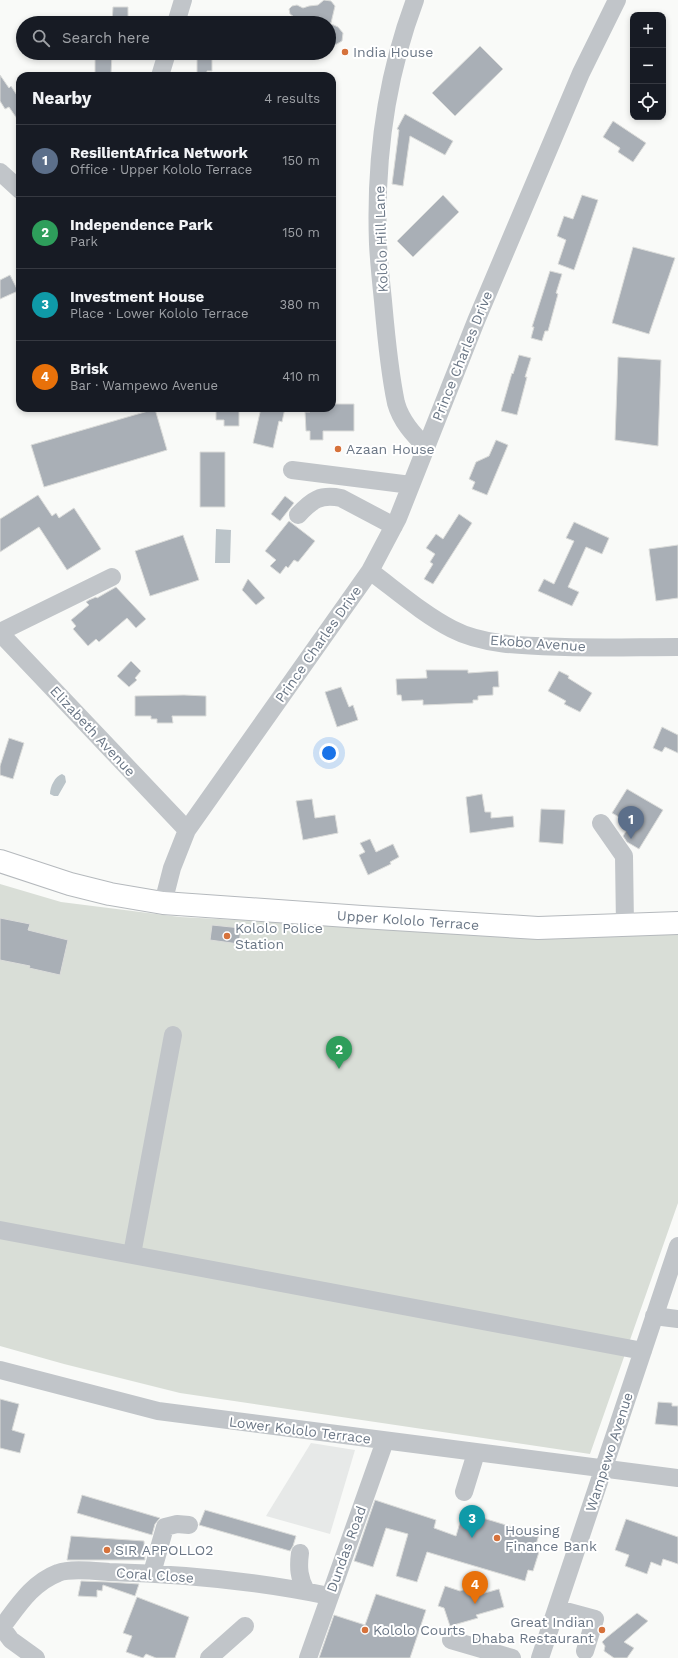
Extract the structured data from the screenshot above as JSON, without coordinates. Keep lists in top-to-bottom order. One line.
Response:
{"streets":{"main road":["Upper Kololo Terrace"],"street":["Kololo Hill Lane","Prince Charles Drive","Ekobo Avenue","Elizabeth Avenue","Lower Kololo Terrace","Wampewo Avenue","Dundas Road","Coral Close"]},"crossings":[["Kololo Hill Lane","Prince Charles Drive"],["Prince Charles Drive","Ekobo Avenue"],["Prince Charles Drive","Elizabeth Avenue"],["Prince Charles Drive","Upper Kololo Terrace"],["Lower Kololo Terrace","Wampewo Avenue"],["Lower Kololo Terrace","Dundas Road"],["Dundas Road","Coral Close"]],"places":["India House","Azaan House","Kololo Police Station","Housing Finance Bank","SIR APPOLLO2","Kololo Courts","Great Indian Dhaba Restaurant"],"page":{"map_buttons":["+","−"],"search":"Search here","heading":["Nearby","4 results"],"list":[{"mark":"1","name":"ResilientAfrica Network","note":"Office · Upper Kololo Terrace","value":"150 m"},{"mark":"2","name":"Independence Park","note":"Park","value":"150 m"},{"mark":"3","name":"Investment House","note":"Place · Lower Kololo Terrace","value":"380 m"},{"mark":"4","name":"Brisk","note":"Bar · Wampewo Avenue","value":"410 m"}],"pins":["1","2","3","4"]}}
